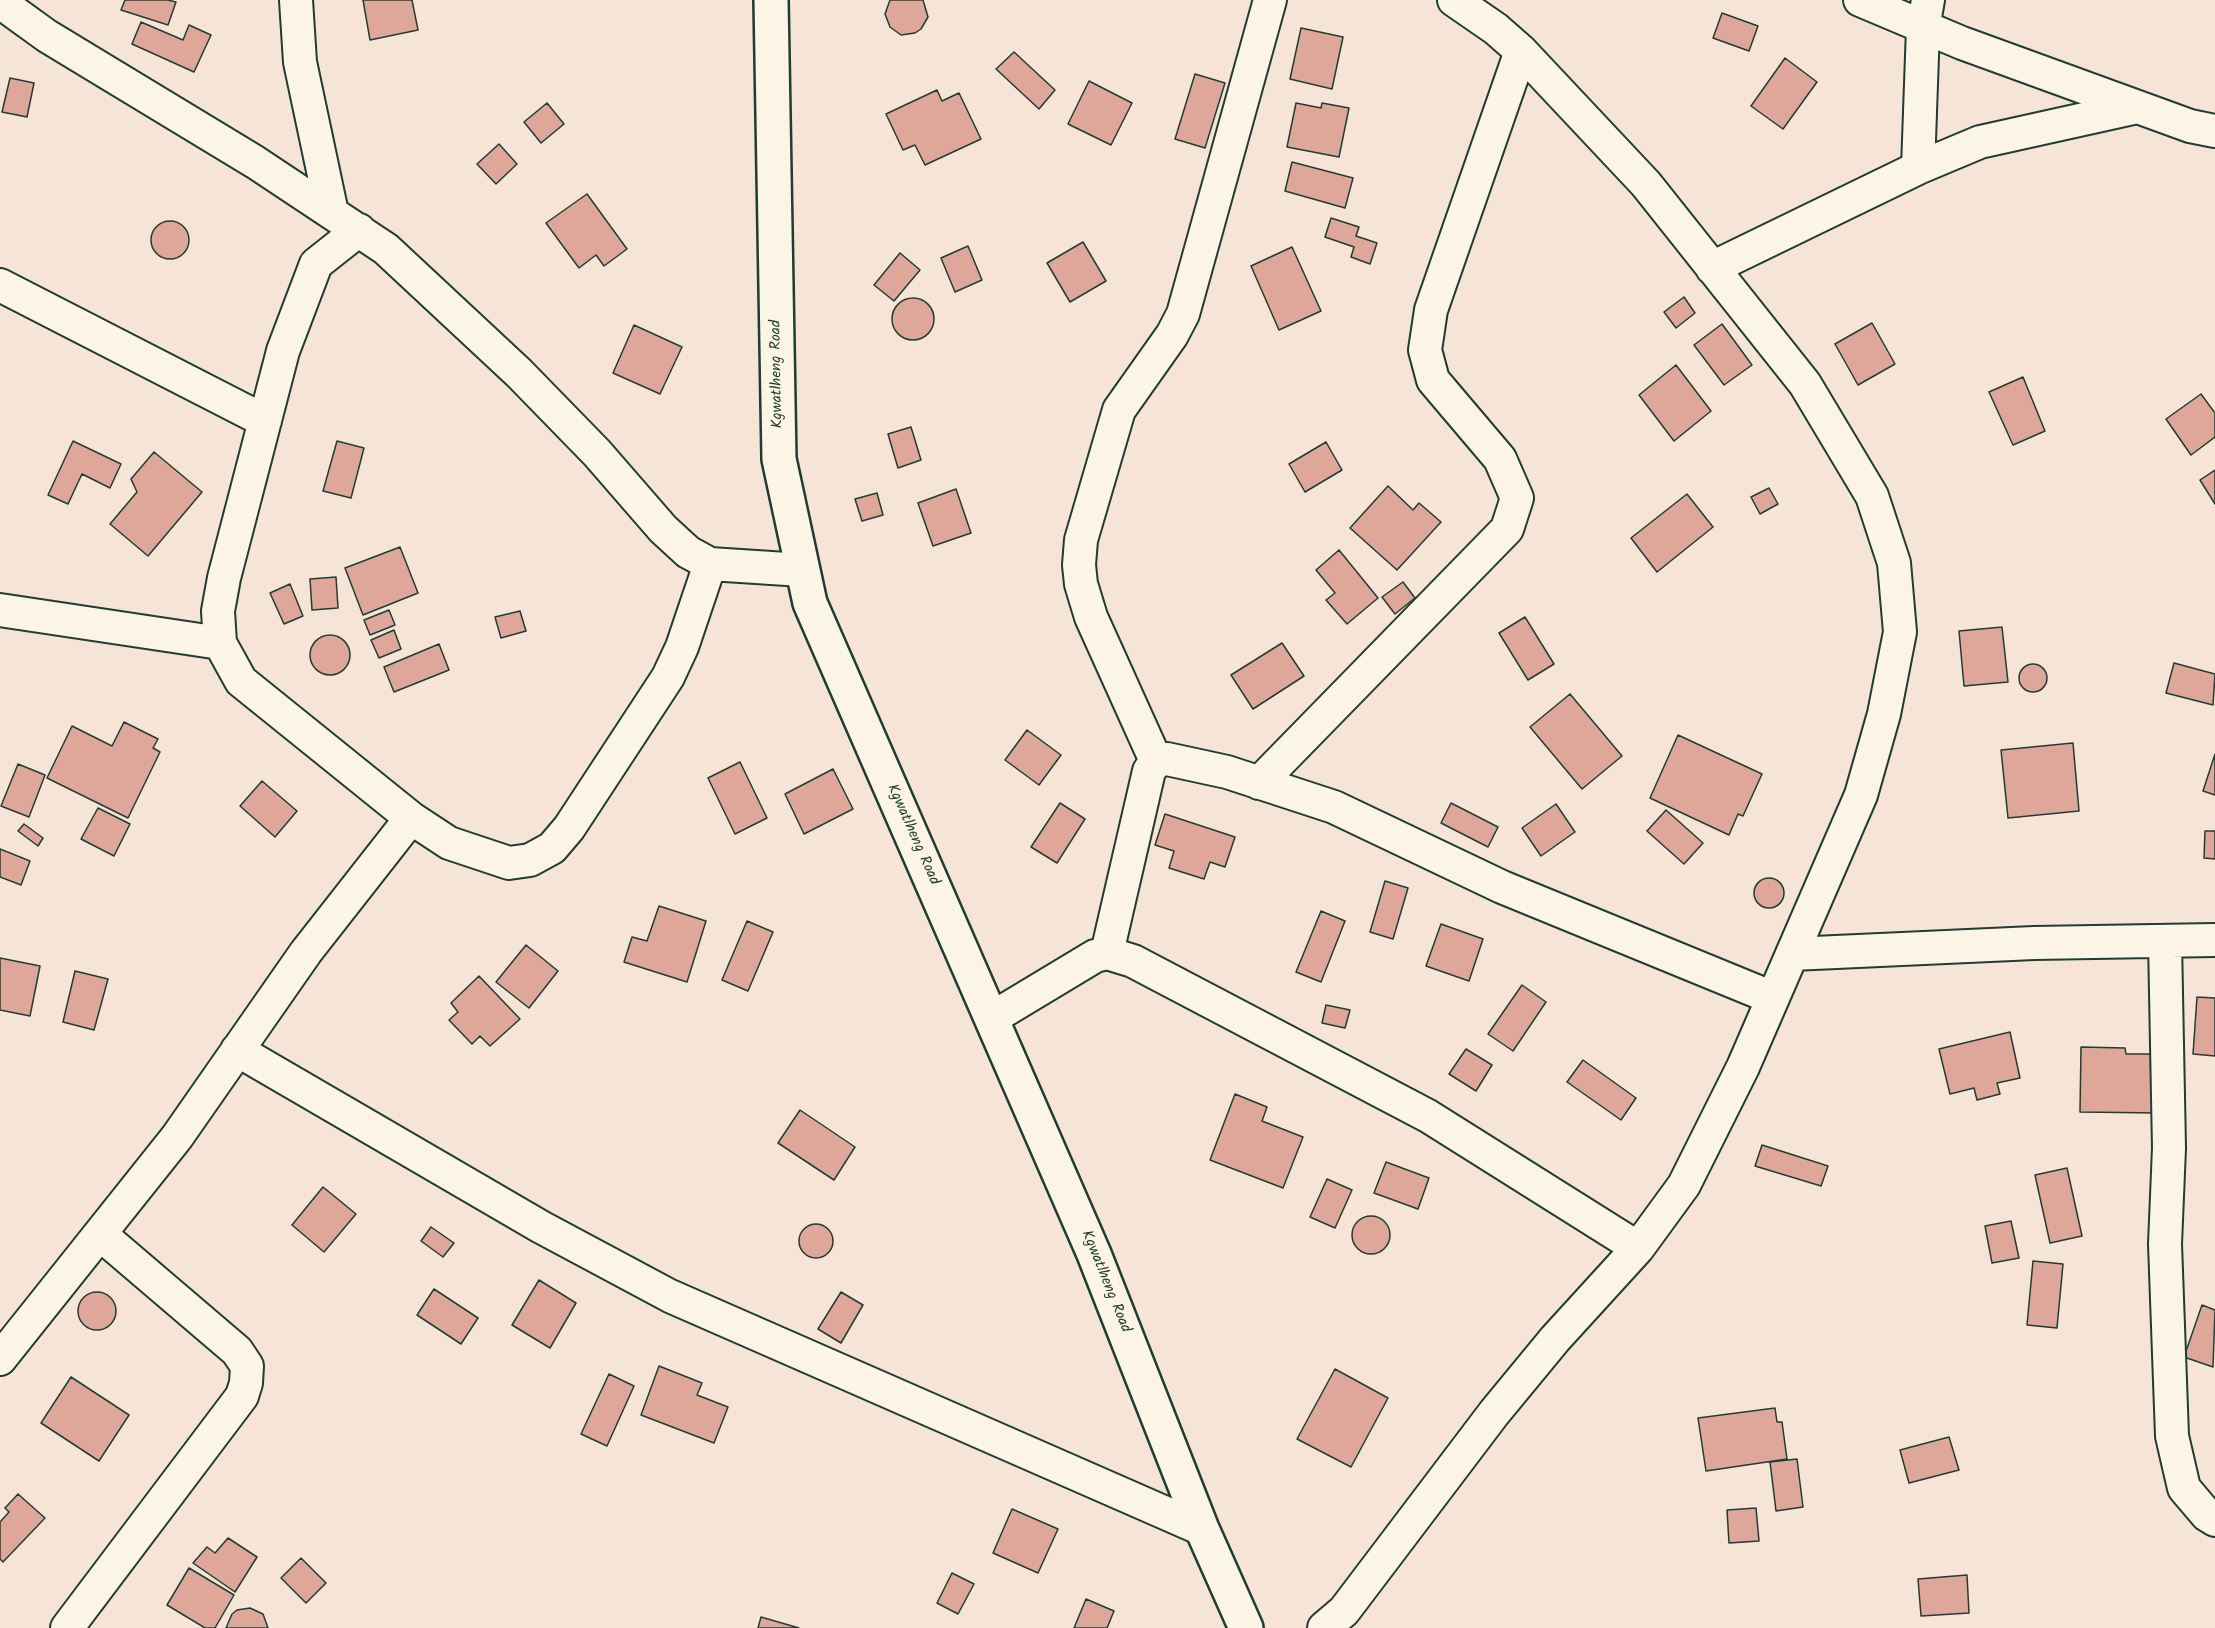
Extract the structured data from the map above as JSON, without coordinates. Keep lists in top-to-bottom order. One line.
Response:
{"streets":{"street":["Kgwatlheng Road"]}}
